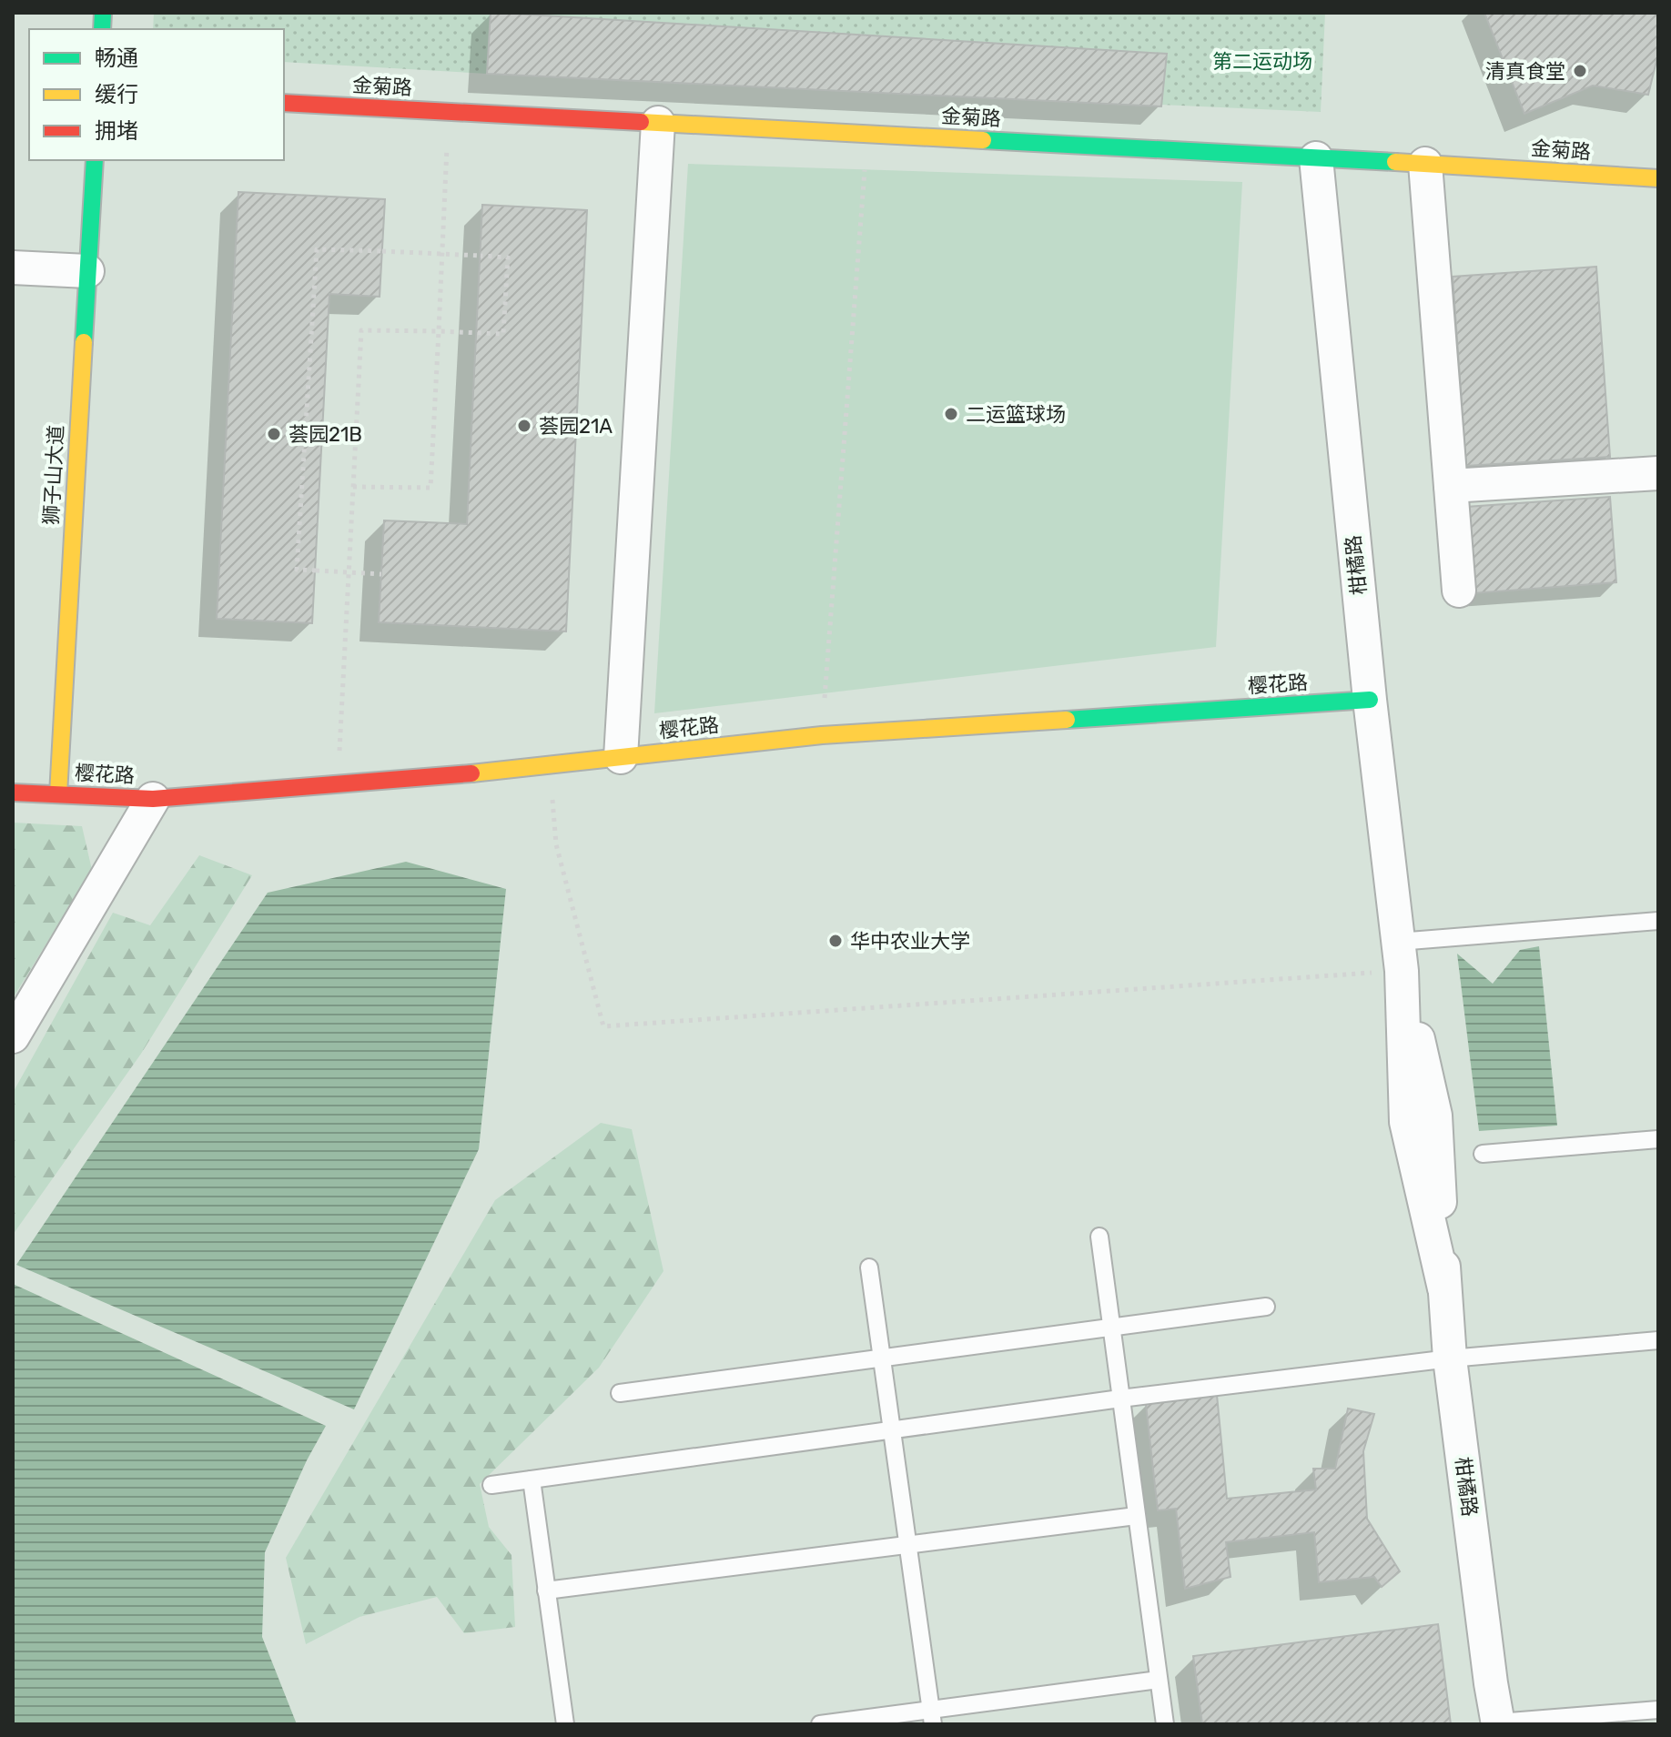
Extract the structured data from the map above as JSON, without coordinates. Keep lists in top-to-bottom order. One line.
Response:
{"streets":{"street":["金菊路","狮子山大道","柑橘路","樱花路"]},"crossings":[["金菊路","柑橘路"],["狮子山大道","樱花路"],["柑橘路","樱花路"]],"parks":["第二运动场"],"places":["清真食堂","二运篮球场","荟园21A","荟园21B","华中农业大学"],"legend":["畅通","缓行","拥堵"]}
